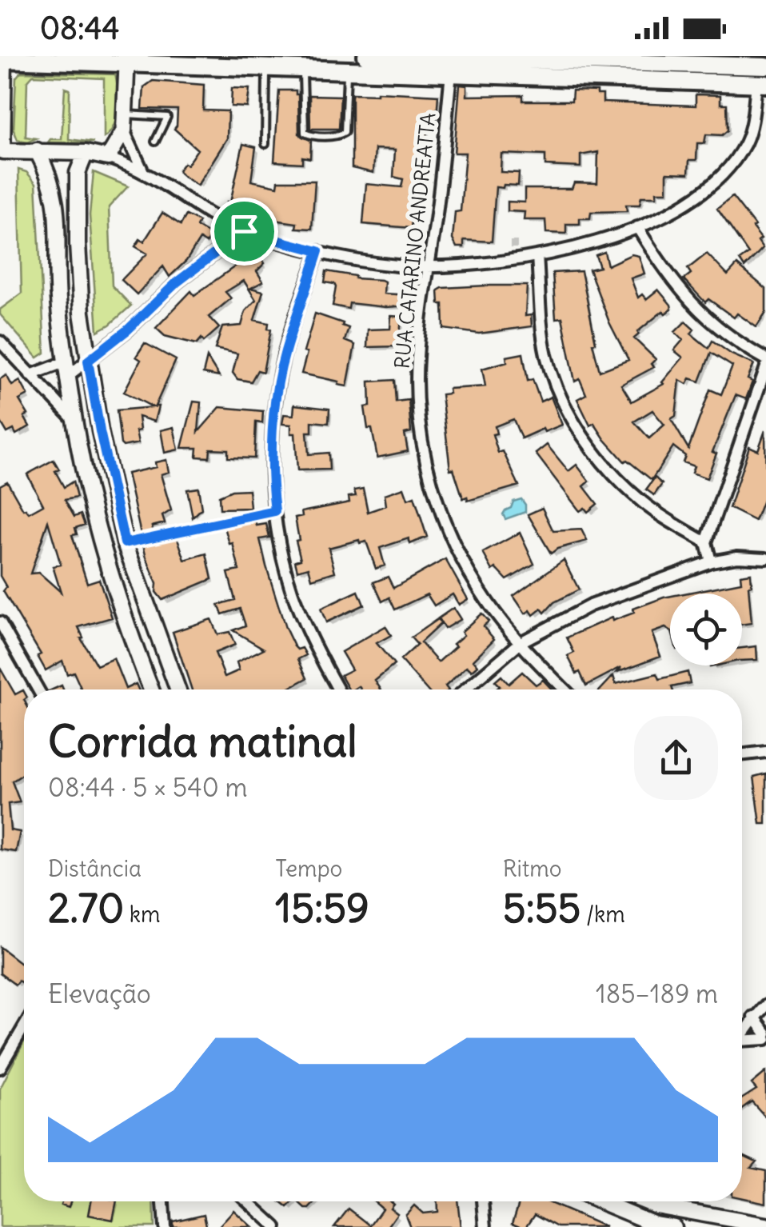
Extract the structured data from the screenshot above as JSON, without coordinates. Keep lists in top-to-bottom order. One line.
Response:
{"streets":{"street":["RUA CATARINO ANDREATTA"]},"page":{"status":"08:44","heading":["Corrida matinal","08:44 · 5 × 540 m"],"stats":[["Distância","2.70 km"],["Tempo","15:59"],["Ritmo","5:55 /km"]],"chart":["Elevação","185–189 m"]}}
